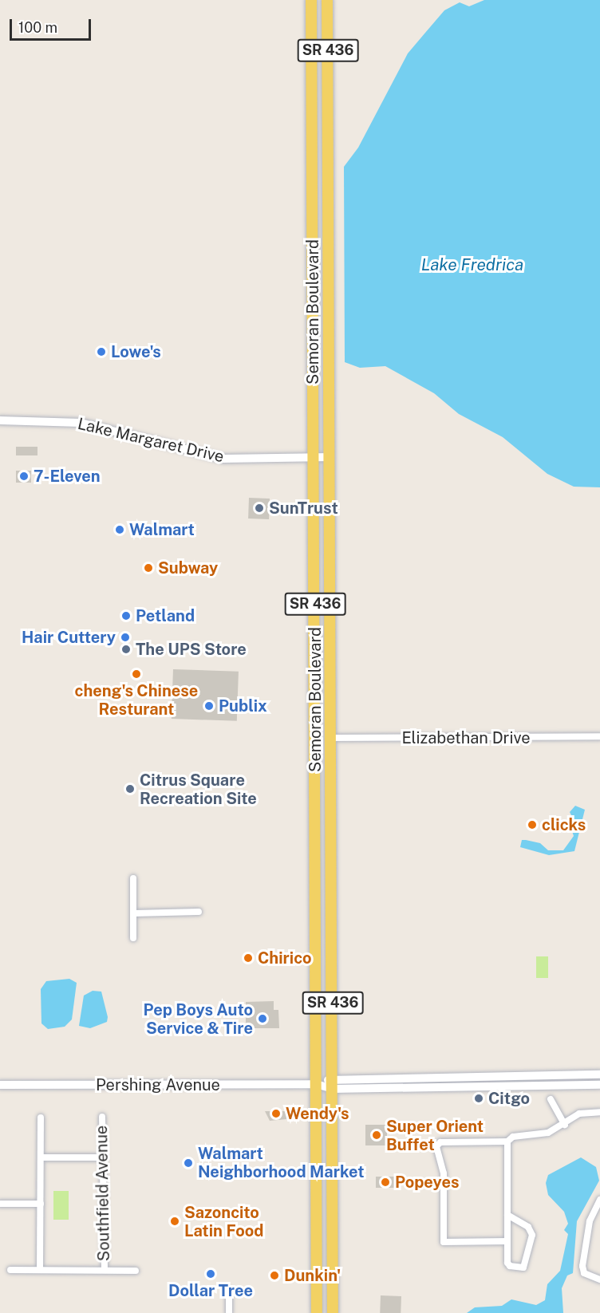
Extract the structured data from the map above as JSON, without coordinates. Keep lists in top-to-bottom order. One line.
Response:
{"streets":{"main road":["SR 436","Semoran Boulevard"],"street":["Lake Margaret Drive","Elizabethan Drive","Pershing Avenue","Southfield Avenue"]},"crossings":[["Semoran Boulevard","Lake Margaret Drive"],["Semoran Boulevard","Elizabethan Drive"],["Semoran Boulevard","Pershing Avenue"]],"water":["Lake Fredrica"],"places":["Lowe's","7-Eleven","SunTrust","Walmart","Subway","Petland","Hair Cuttery","The UPS Store","cheng's Chinese Resturant","Publix","Citrus Square Recreation Site","clicks","Chirico","Pep Boys Auto Service & Tire","Citgo","Wendy's","Super Orient Buffet","Walmart Neighborhood Market","Popeyes","Sazoncito Latin Food","Dollar Tree","Dunkin'"],"scale_bar":"100 m"}
